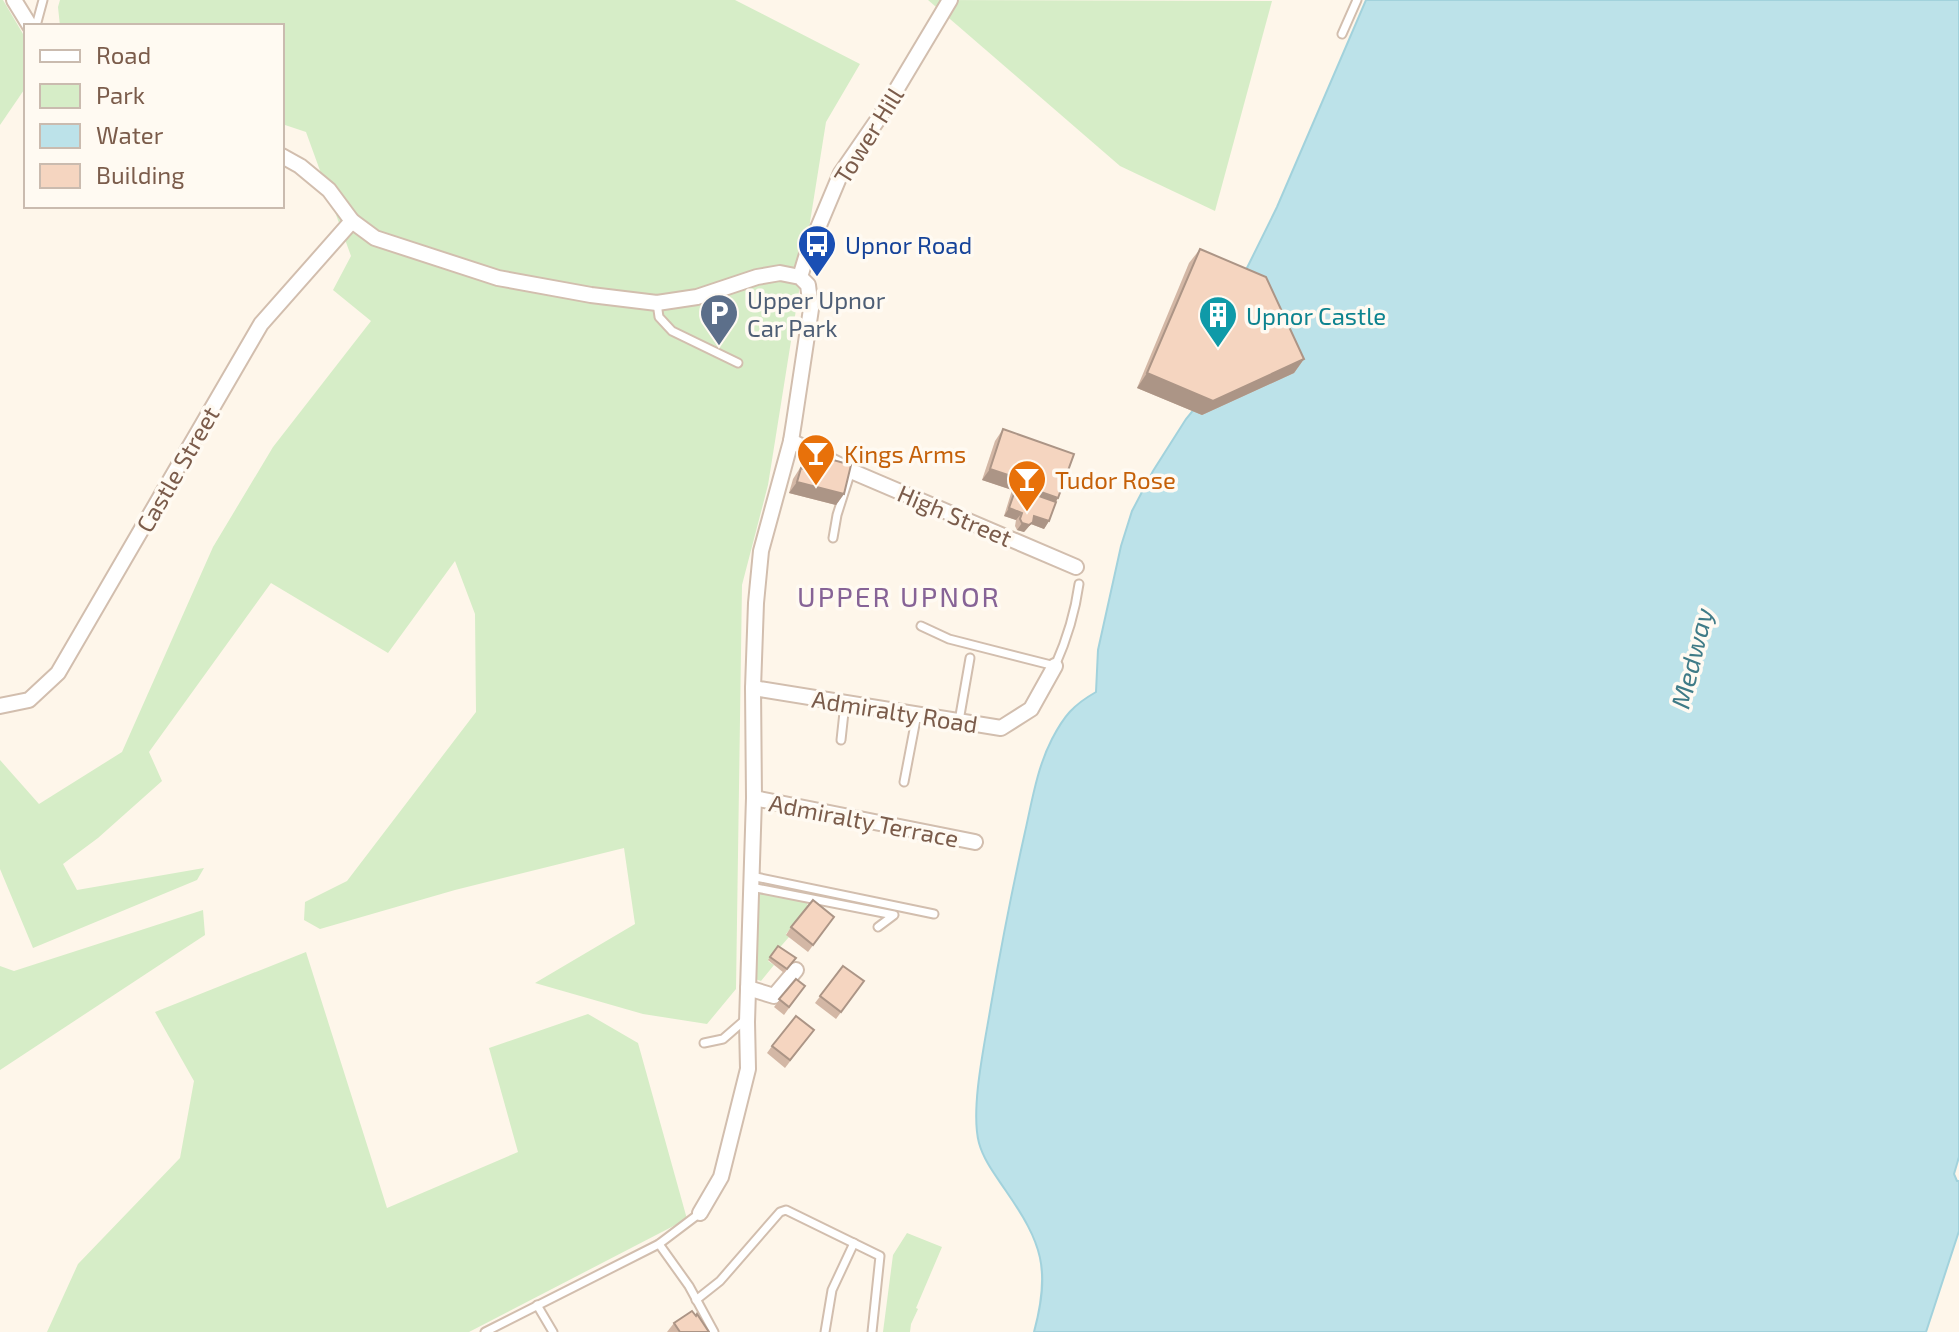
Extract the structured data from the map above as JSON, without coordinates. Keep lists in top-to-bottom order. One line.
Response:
{"streets":{"street":["Tower Hill","Castle Street","High Street","Admiralty Road","Admiralty Terrace"]},"districts":["UPPER UPNOR"],"water":["Medway"],"places":{"bus stop":["Upnor Road"],"parking":["Upper Upnor Car Park"],"building":["Upnor Castle"],"bar":["Kings Arms","Tudor Rose"]},"legend":["Road","Park","Water","Building"]}
